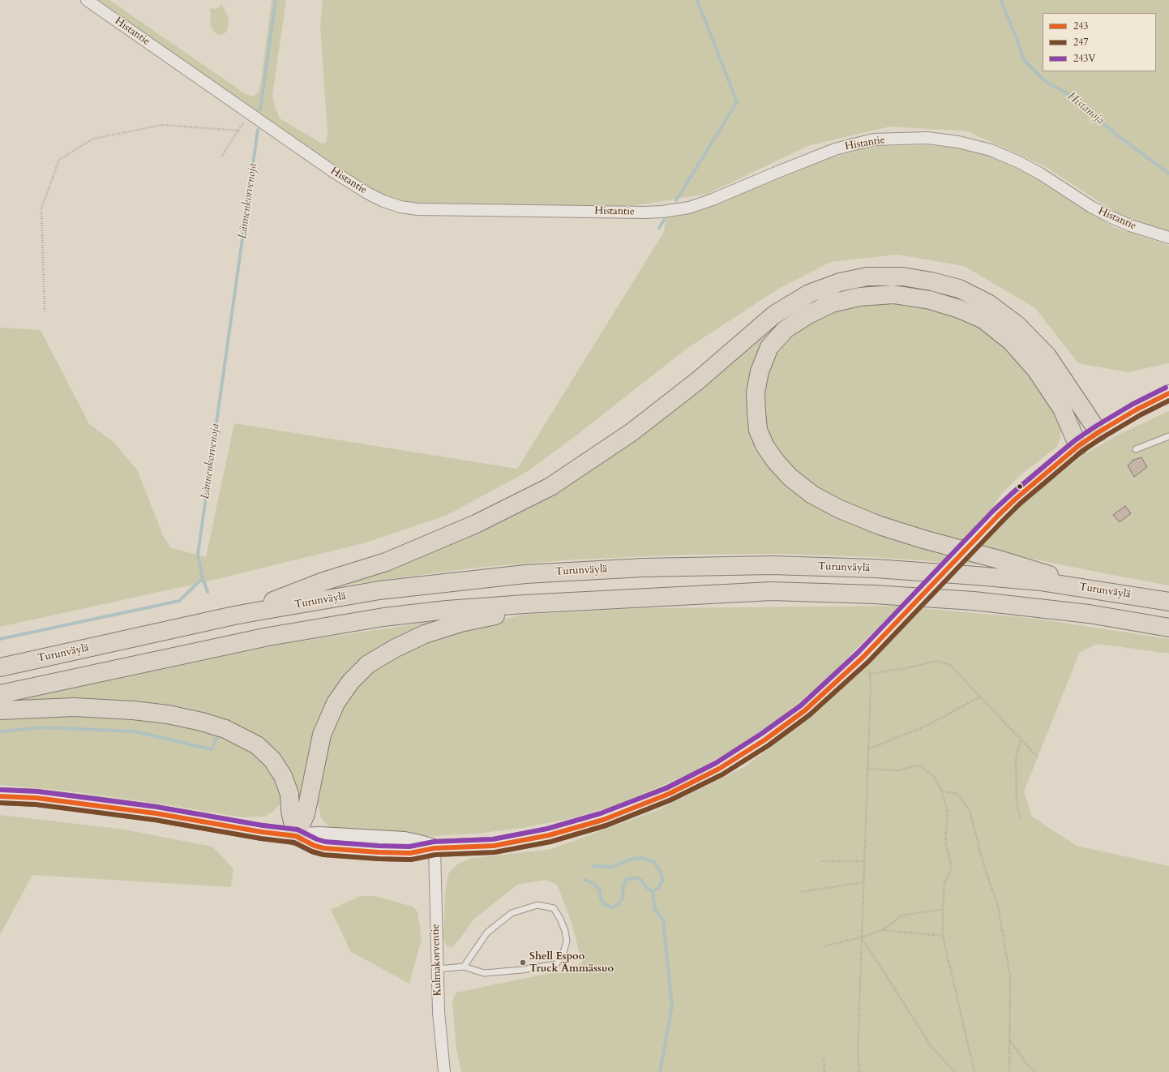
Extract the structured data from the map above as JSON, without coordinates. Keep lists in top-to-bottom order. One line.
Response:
{"streets":{"highway":["Turunväylä"],"street":["Histantie","Kulmakorventie"]},"water":["Histanoja","Lännenkorvenoja"],"places":["Shell Espoo Truck Ämmässuo"],"lines":["transit line 243V","transit line 243","transit line 247"],"legend":["243","247","243V"]}
